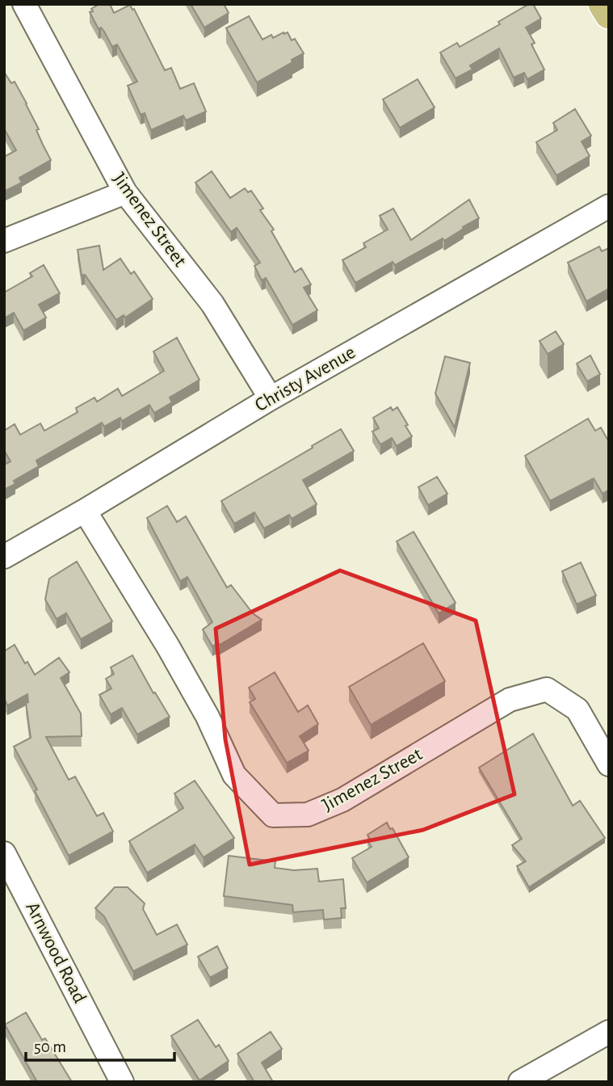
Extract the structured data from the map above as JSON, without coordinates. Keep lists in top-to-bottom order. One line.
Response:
{"streets":{"street":["Jimenez Street","Christy Avenue","Arnwood Road"]},"crossings":[["Jimenez Street","Christy Avenue"]],"scale_bar":"50 m"}
